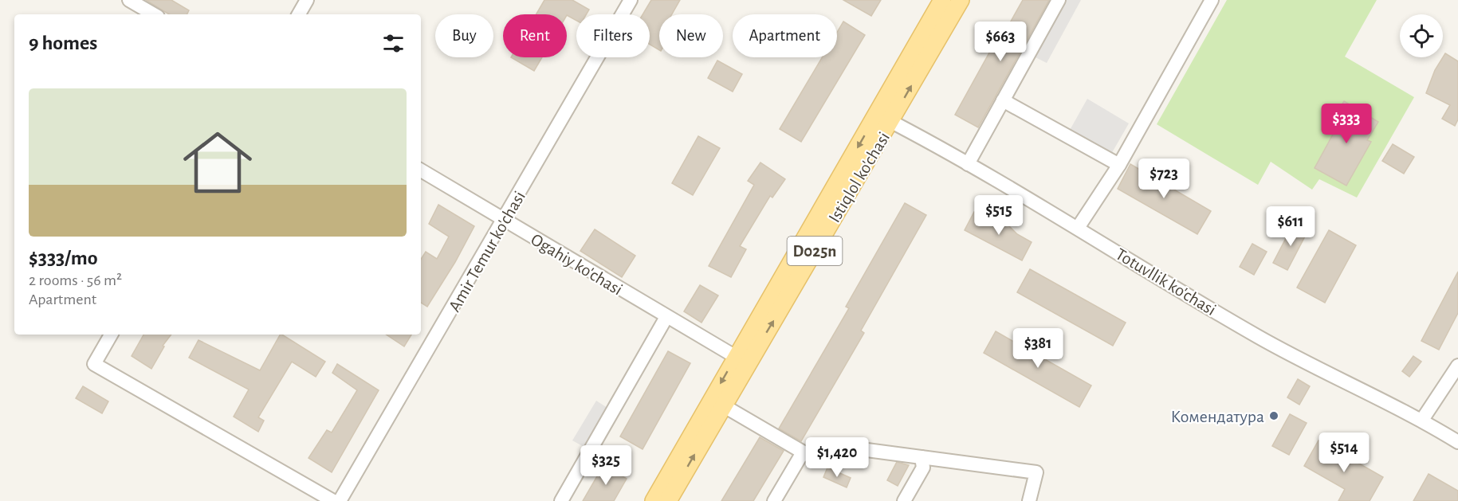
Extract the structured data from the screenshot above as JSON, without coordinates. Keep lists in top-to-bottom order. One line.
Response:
{"streets":{"main road":["Istiqlol ko'chasi","D025n"],"street":["Amir Temur ko'chasi","Ogahiy ko'chasi","Totuvllik ko'chasi"]},"crossings":[["Istiqlol ko'chasi","Ogahiy ko'chasi"],["Istiqlol ko'chasi","Totuvllik ko'chasi"],["Amir Temur ko'chasi","Ogahiy ko'chasi"]],"places":["Комендатура"],"page":{"chip":["Buy","Rent","Filters","New","Apartment"],"heading":"9 homes","price":["$663","$333","$723","$515","$611","$381","$514","$1,420","$325"],"list":[{"name":"$333/mo","note":"2 rooms · 56 m² · Apartment"}]}}
